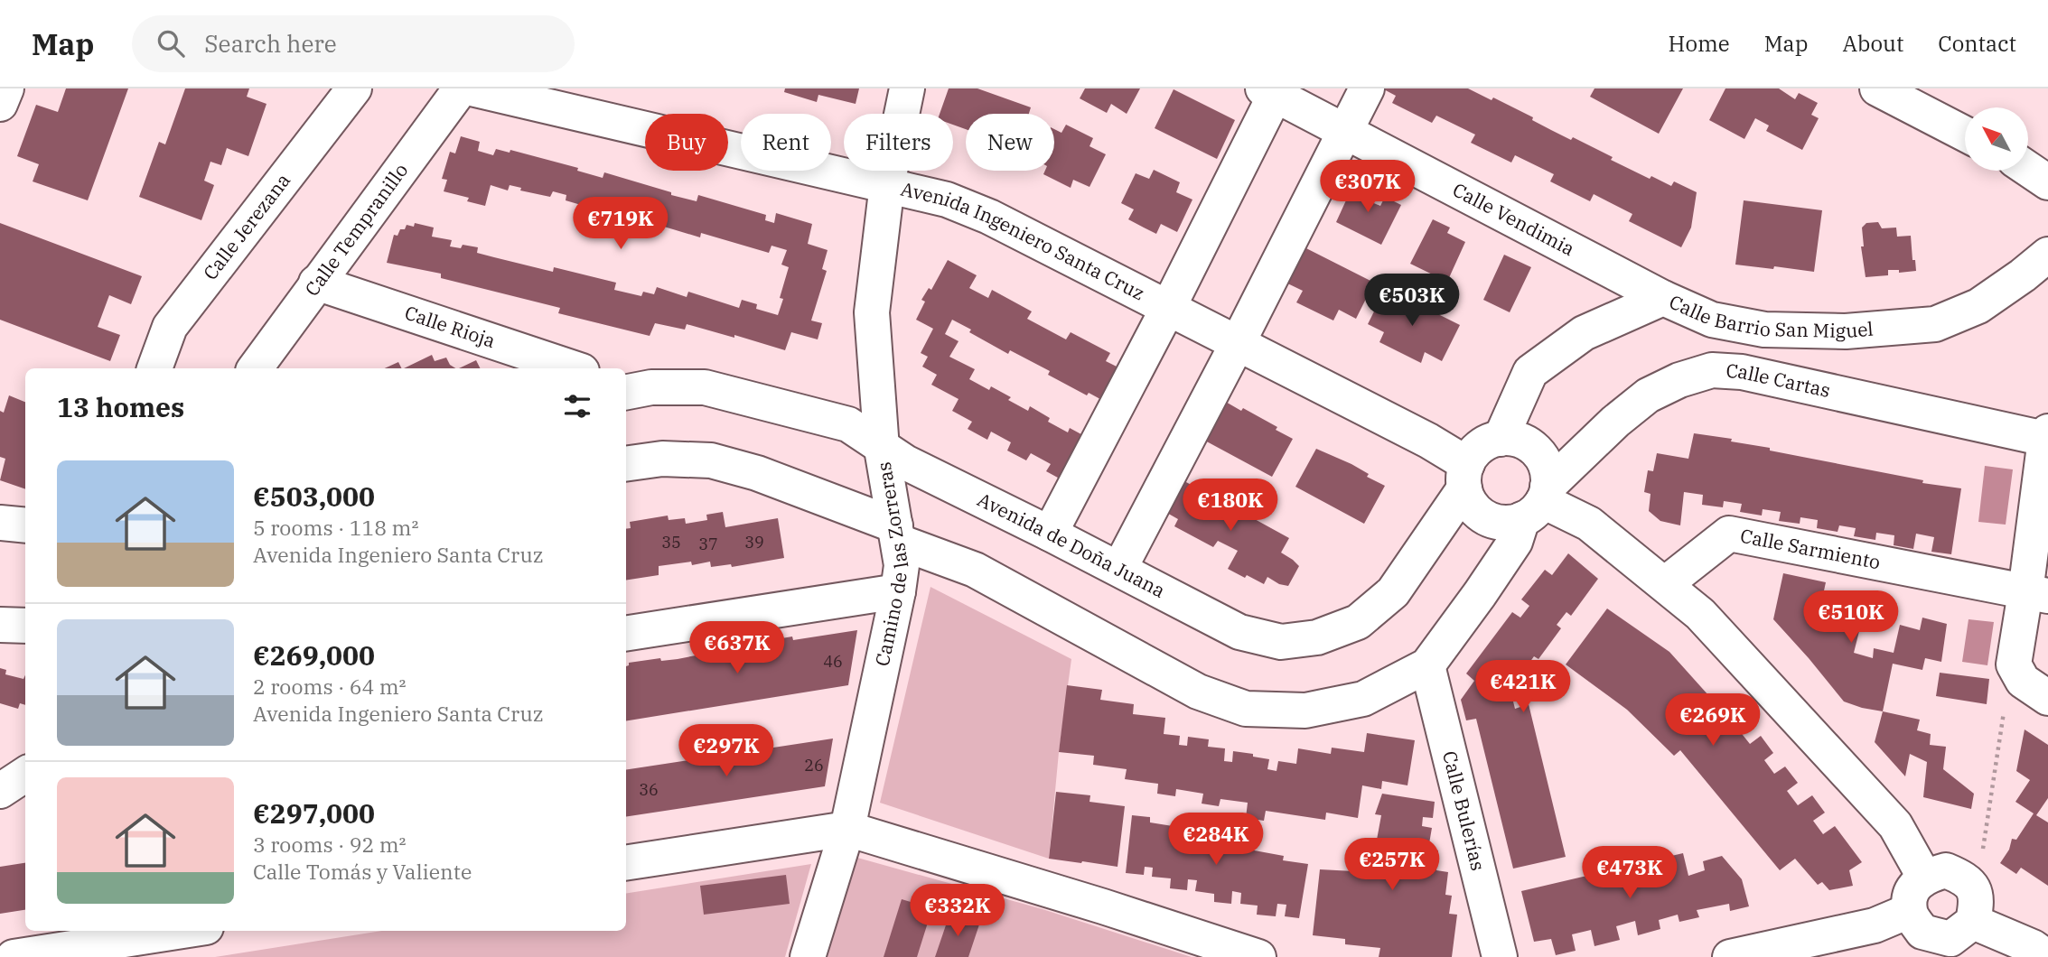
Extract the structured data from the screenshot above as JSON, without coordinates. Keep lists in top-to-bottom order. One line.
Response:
{"streets":{"street":["Calle Vendimia","Calle Jerezana","Calle Tempranillo","Avenida Ingeniero Santa Cruz","Calle Barrio San Miguel","Calle Rioja","Calle Cartas","Avenida de Doña Juana","Calle Sarmiento","Camino de las Zorreras","Calle Bulerías"]},"crossings":[["Calle Vendimia","Calle Barrio San Miguel"],["Calle Tempranillo","Calle Rioja"],["Avenida Ingeniero Santa Cruz","Calle Barrio San Miguel"],["Avenida Ingeniero Santa Cruz","Calle Cartas"],["Avenida Ingeniero Santa Cruz","Avenida de Doña Juana"],["Avenida Ingeniero Santa Cruz","Camino de las Zorreras"],["Calle Barrio San Miguel","Calle Cartas"],["Calle Barrio San Miguel","Avenida de Doña Juana"],["Calle Cartas","Avenida de Doña Juana"],["Avenida de Doña Juana","Camino de las Zorreras"]],"house_numbers":["35","39","37","46","26","36"],"north":"top left","page":{"header":"Map","search":"Search here","nav":["Home","Map","About","Contact"],"chip":["Buy","Rent","Filters","New"],"price":["€307K","€719K","€503K","€180K","€510K","€637K","€421K","€269K","€297K","€284K","€257K","€473K","€332K"],"heading":"13 homes","list":[{"name":"€503,000","note":"5 rooms · 118 m² · Avenida Ingeniero Santa Cruz"},{"name":"€269,000","note":"2 rooms · 64 m² · Avenida Ingeniero Santa Cruz"},{"name":"€297,000","note":"3 rooms · 92 m² · Calle Tomás y Valiente"}]}}
